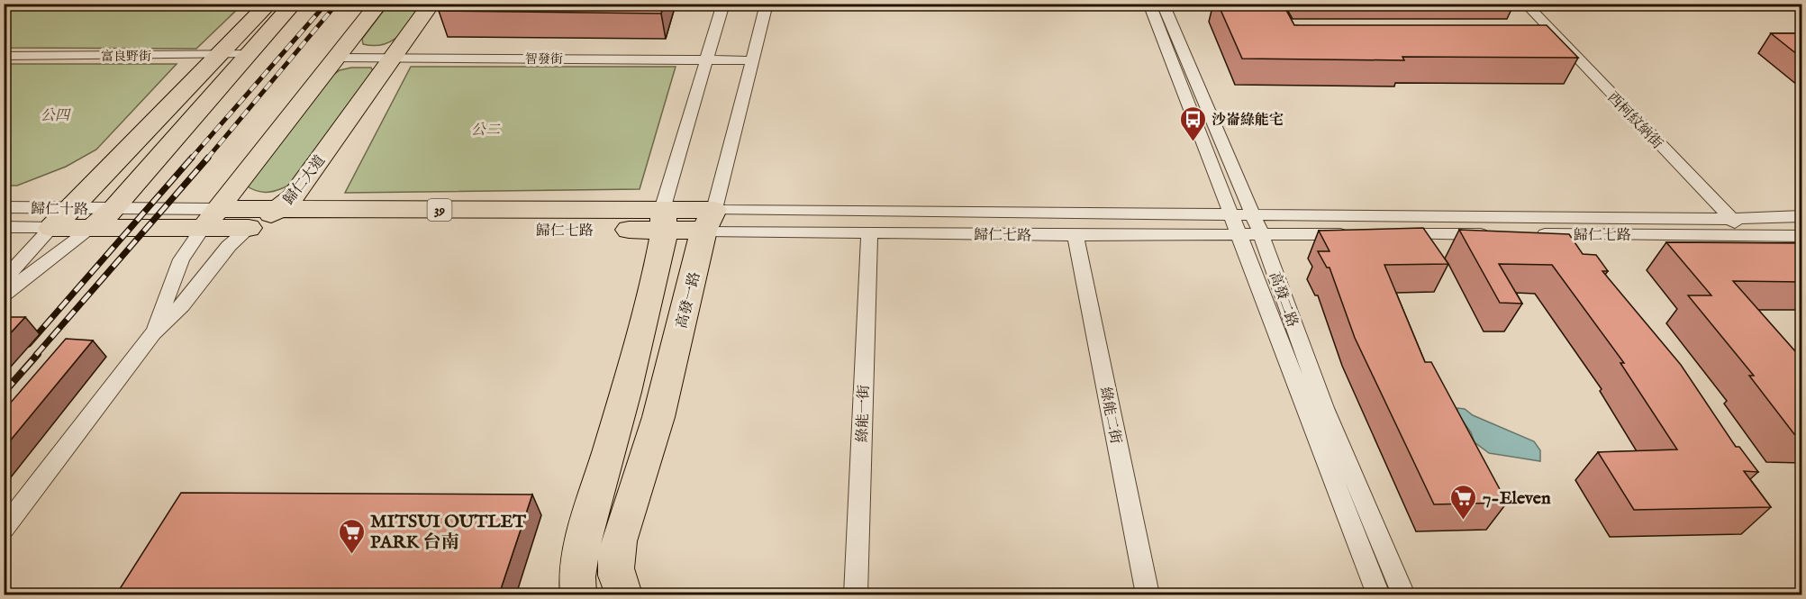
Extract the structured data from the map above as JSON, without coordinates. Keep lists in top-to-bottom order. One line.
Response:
{"streets":{"main road":["歸仁大道","歸仁十路","39","歸仁七路","高發一路"],"street":["富良野街","智發街","西柯紋納街","高發二路","綠能一街","綠能二街"]},"crossings":[["智發街","歸仁大道"],["智發街","高發一路"],["西柯紋納街","歸仁七路"],["歸仁大道","歸仁十路"],["歸仁大道","歸仁七路"],["歸仁十路","歸仁七路"],["歸仁七路","高發二路"],["歸仁七路","高發一路"],["歸仁七路","綠能一街"],["歸仁七路","綠能二街"]],"parks":["公四","公二"],"places":{"bus stop":["沙崙綠能宅"],"supermarket":["7-Eleven","MITSUI OUTLET PARK 台南"]}}
